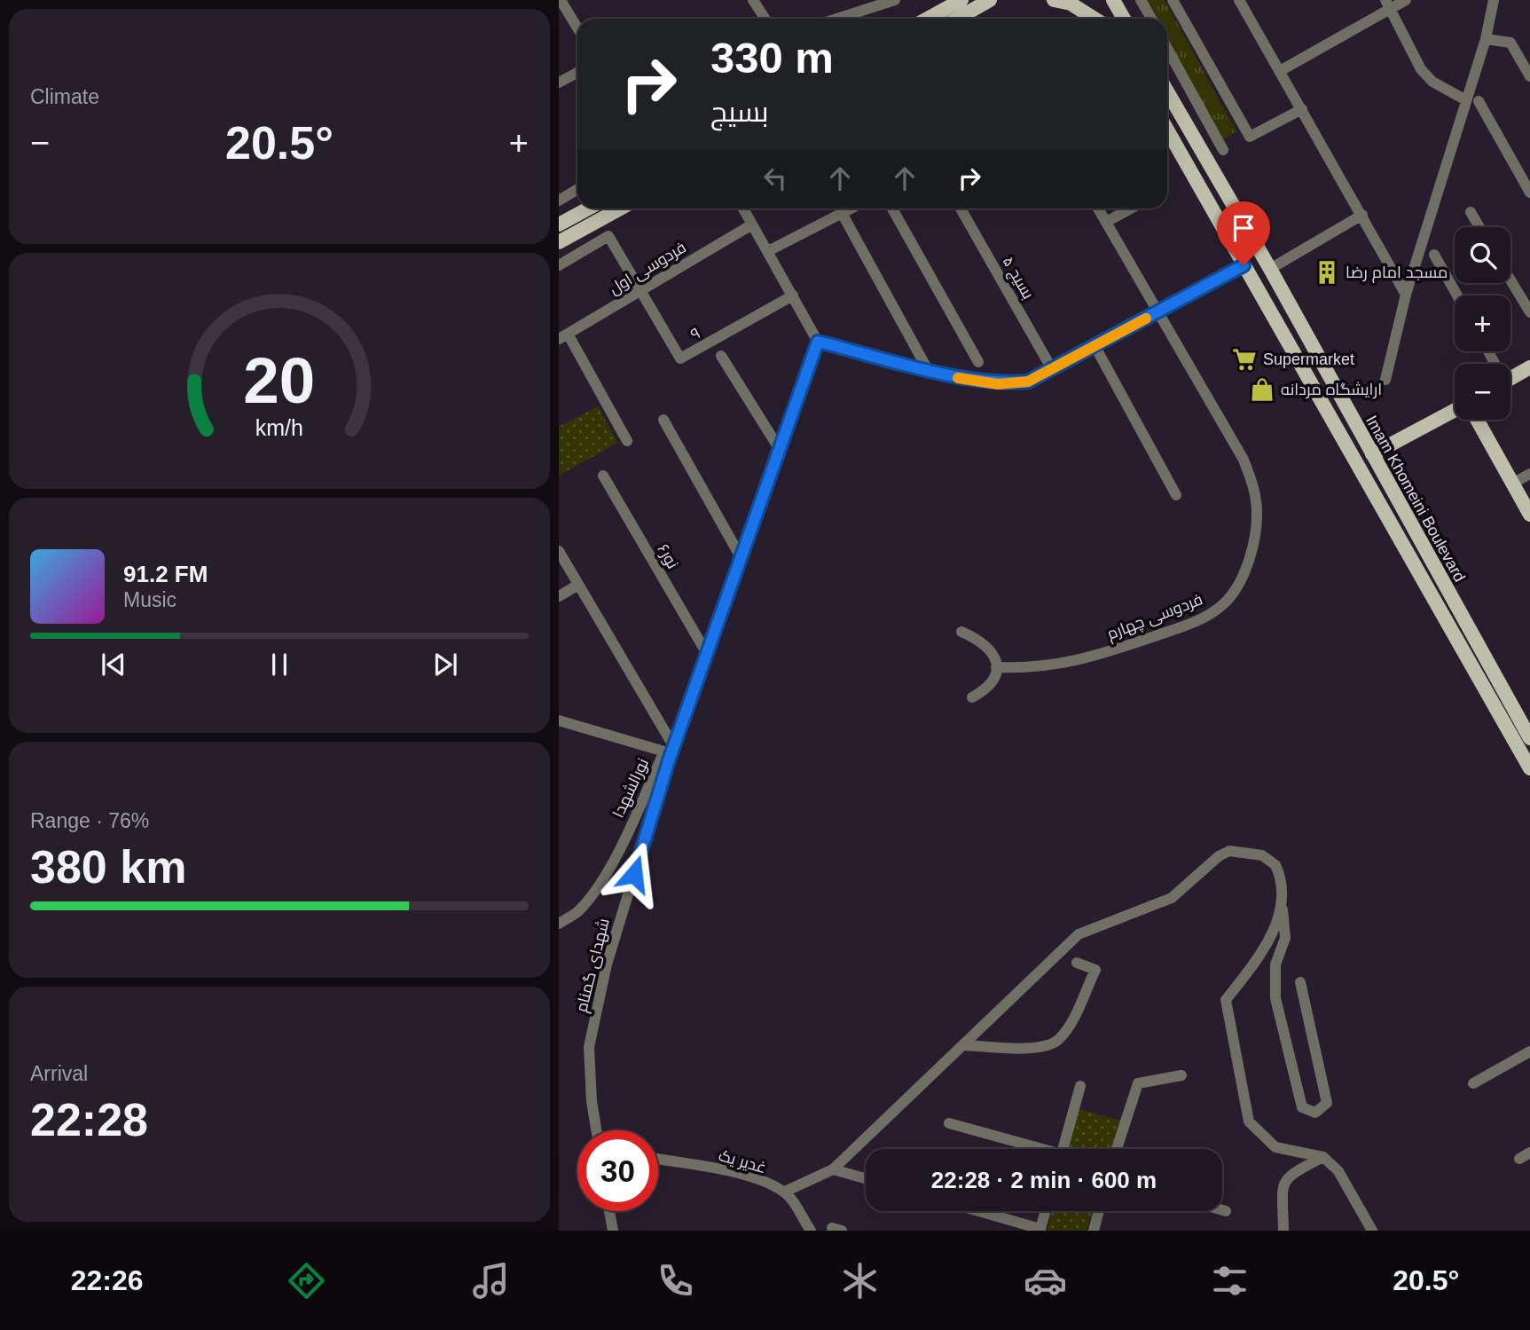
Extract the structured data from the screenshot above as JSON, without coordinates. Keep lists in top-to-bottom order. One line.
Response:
{"streets":{"main road":["Imam Khomeini Boulevard"],"street":["فردوسی اول","بسیج ۵","۹","نور۶","فردوسی چهارم","نورالشهدا","شهدای گمنام","غدیر یک"]},"crossings":[["فردوسی اول","۹"],["نور۶","شهدای گمنام"],["نورالشهدا","شهدای گمنام"]],"places":{"building":["مسجد امام رضا"],"supermarket":["Supermarket"],"shop":["ارایشگاه مردانه"]},"page":{"tile":["Climate",["Range · 76%","380 km"],["Arrival","22:28"]],"turn":["330 m","بسیج"],"heat":["−","20.5°","+"],"map_buttons":["+","−"],"song":["91.2 FM","Music"],"limit":"30","trip":"22:28 · 2 min · 600 m","tabs":["22:26","20.5°"],"gauge":["20","km/h"]}}
